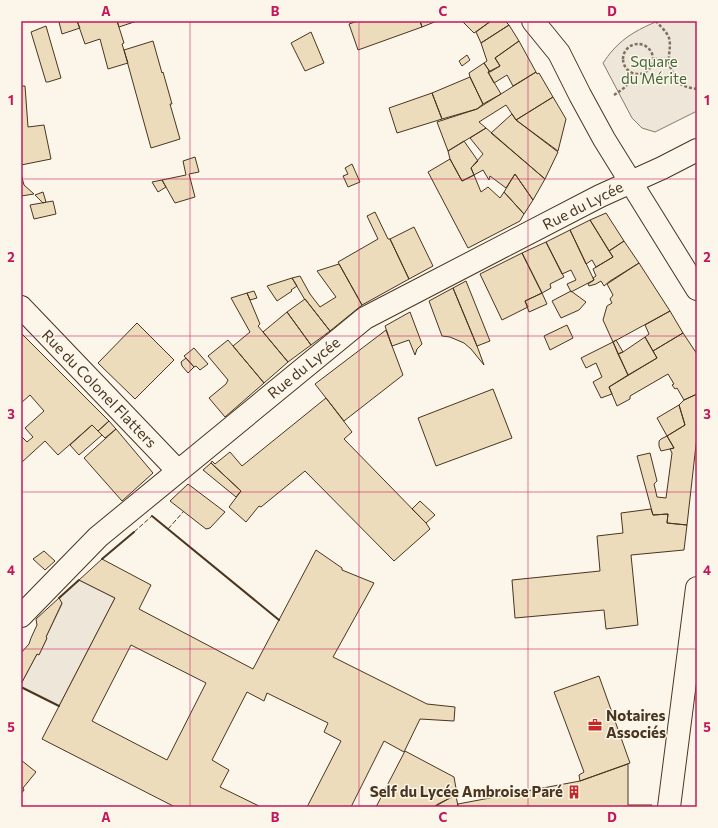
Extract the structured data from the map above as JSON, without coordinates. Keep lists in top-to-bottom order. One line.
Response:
{"streets":{"street":["Rue du Lycée","Rue du Colonel Flatters"]},"crossings":[["Rue du Lycée","Rue du Colonel Flatters"]],"parks":["Square du Mérite"],"places":{"office":["Notaires Associés"],"building":["Self du Lycée Ambroise Paré"]},"grid":{"columns":["A","B","C","D"],"rows":["1","2","3","4","5"]}}
